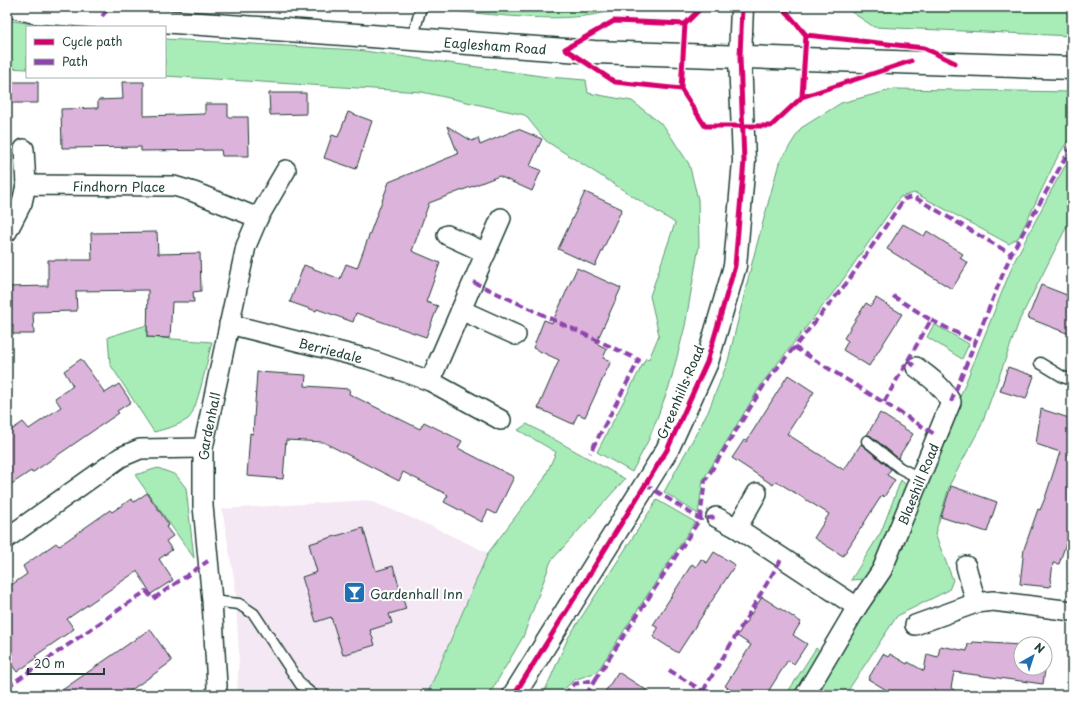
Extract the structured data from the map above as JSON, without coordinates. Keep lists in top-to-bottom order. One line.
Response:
{"streets":{"main road":["Eaglesham Road","Greenhills Road"],"street":["Findhorn Place","Berriedale","Gardenhall","Blaeshill Road"]},"crossings":[["Eaglesham Road","Greenhills Road"],["Findhorn Place","Gardenhall"],["Berriedale","Gardenhall"]],"places":{"bar":["Gardenhall Inn"]},"legend":["Cycle path","Path"],"scale_bar":"20 m","north":"top right"}
